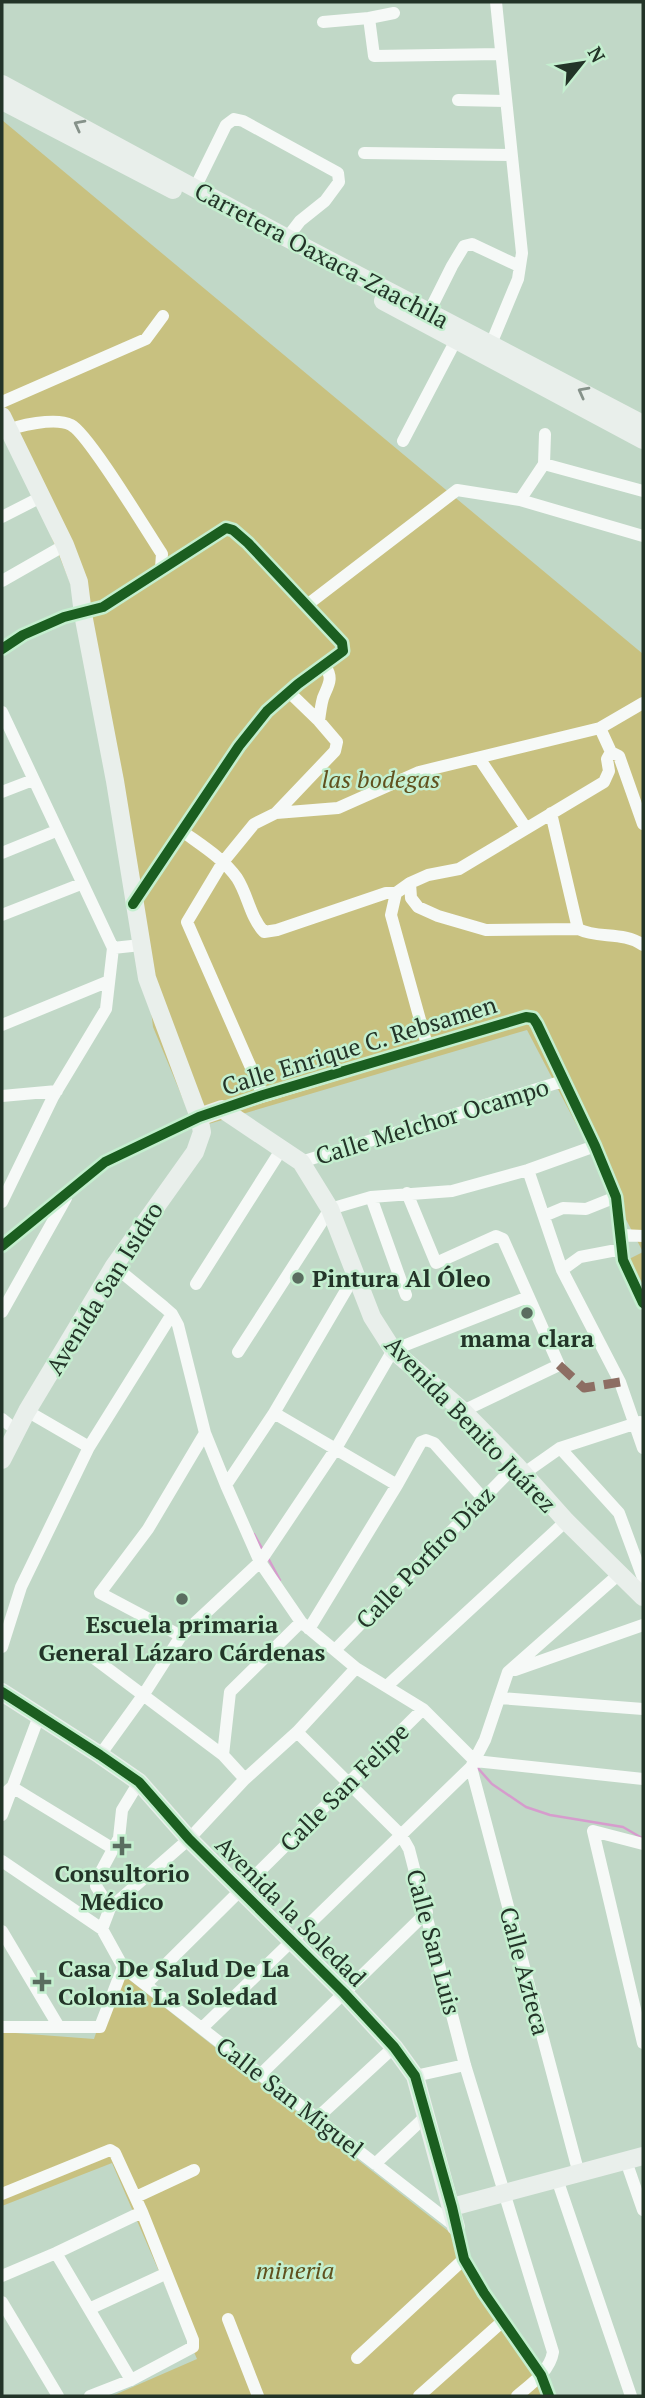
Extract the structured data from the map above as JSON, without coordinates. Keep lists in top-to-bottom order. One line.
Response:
{"streets":{"main road":["Carretera Oaxaca-Zaachila","Calle Enrique C. Rebsamen","Avenida San Isidro","Avenida Benito Juárez","Avenida la Soledad"],"street":["Calle Melchor Ocampo","Calle Porfiro Díaz","Calle San Felipe","Calle San Luis","Calle Azteca","Calle San Miguel"]},"crossings":[["Calle Enrique C. Rebsamen","Calle Melchor Ocampo"],["Calle Enrique C. Rebsamen","Avenida San Isidro"],["Calle Enrique C. Rebsamen","Avenida Benito Juárez"],["Calle Melchor Ocampo","Avenida Benito Juárez"],["Avenida Benito Juárez","Calle Porfiro Díaz"],["Calle San Felipe","Avenida la Soledad"],["Calle San Felipe","Calle San Luis"],["Calle San Felipe","Calle San Miguel"],["Avenida la Soledad","Calle San Miguel"]],"parks":["las bodegas","mineria"],"places":{"other":["Pintura Al Óleo","mama clara","Escuela primaria General Lázaro Cárdenas"],"health":["Consultorio Médico","Casa De Salud De La Colonia La Soledad"]},"north":"top right"}
